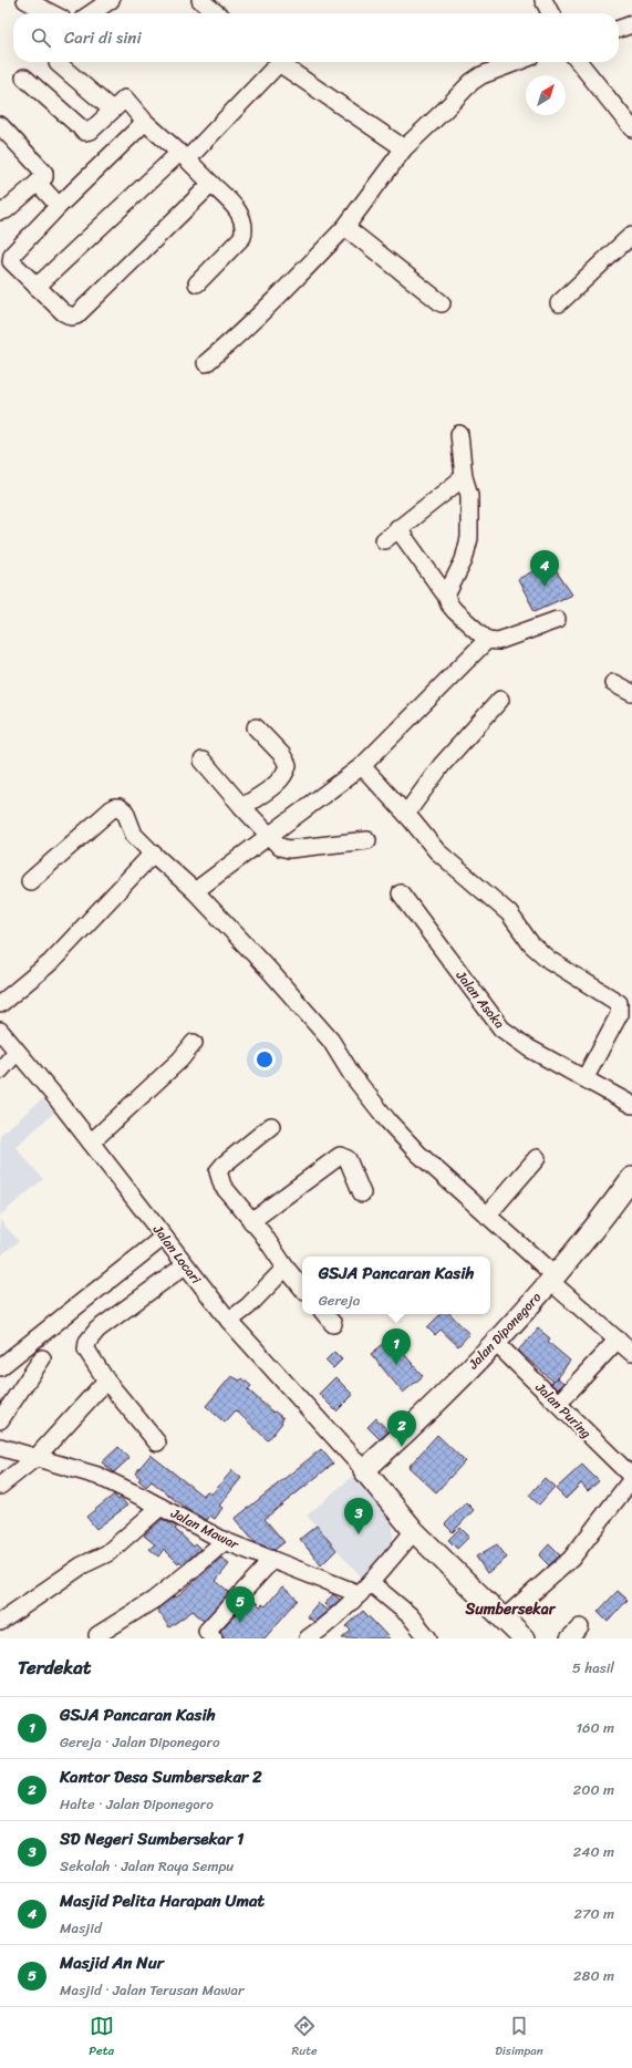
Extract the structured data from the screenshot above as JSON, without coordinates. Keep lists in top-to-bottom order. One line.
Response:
{"streets":{"main road":["Jalan Diponegoro"],"street":["Jalan Asoka","Jalan Locari","Jalan Puring","Jalan Mawar"]},"crossings":[["Jalan Locari","Jalan Diponegoro"],["Jalan Diponegoro","Jalan Puring"]],"districts":["Sumbersekar"],"north":"top right","page":{"search":"Cari di sini","pins":["4","1","2","3","5"],"popup":["GSJA Pancaran Kasih","Gereja"],"heading":["Terdekat","5 hasil"],"list":[{"mark":"1","name":"GSJA Pancaran Kasih","note":"Gereja · Jalan Diponegoro","value":"160 m"},{"mark":"2","name":"Kantor Desa Sumbersekar 2","note":"Halte · Jalan Diponegoro","value":"200 m"},{"mark":"3","name":"SD Negeri Sumbersekar 1","note":"Sekolah · Jalan Raya Sempu","value":"240 m"},{"mark":"4","name":"Masjid Pelita Harapan Umat","note":"Masjid","value":"270 m"},{"mark":"5","name":"Masjid An Nur","note":"Masjid · Jalan Terusan Mawar","value":"280 m"}],"nav":["Peta","Rute","Disimpan"]}}
